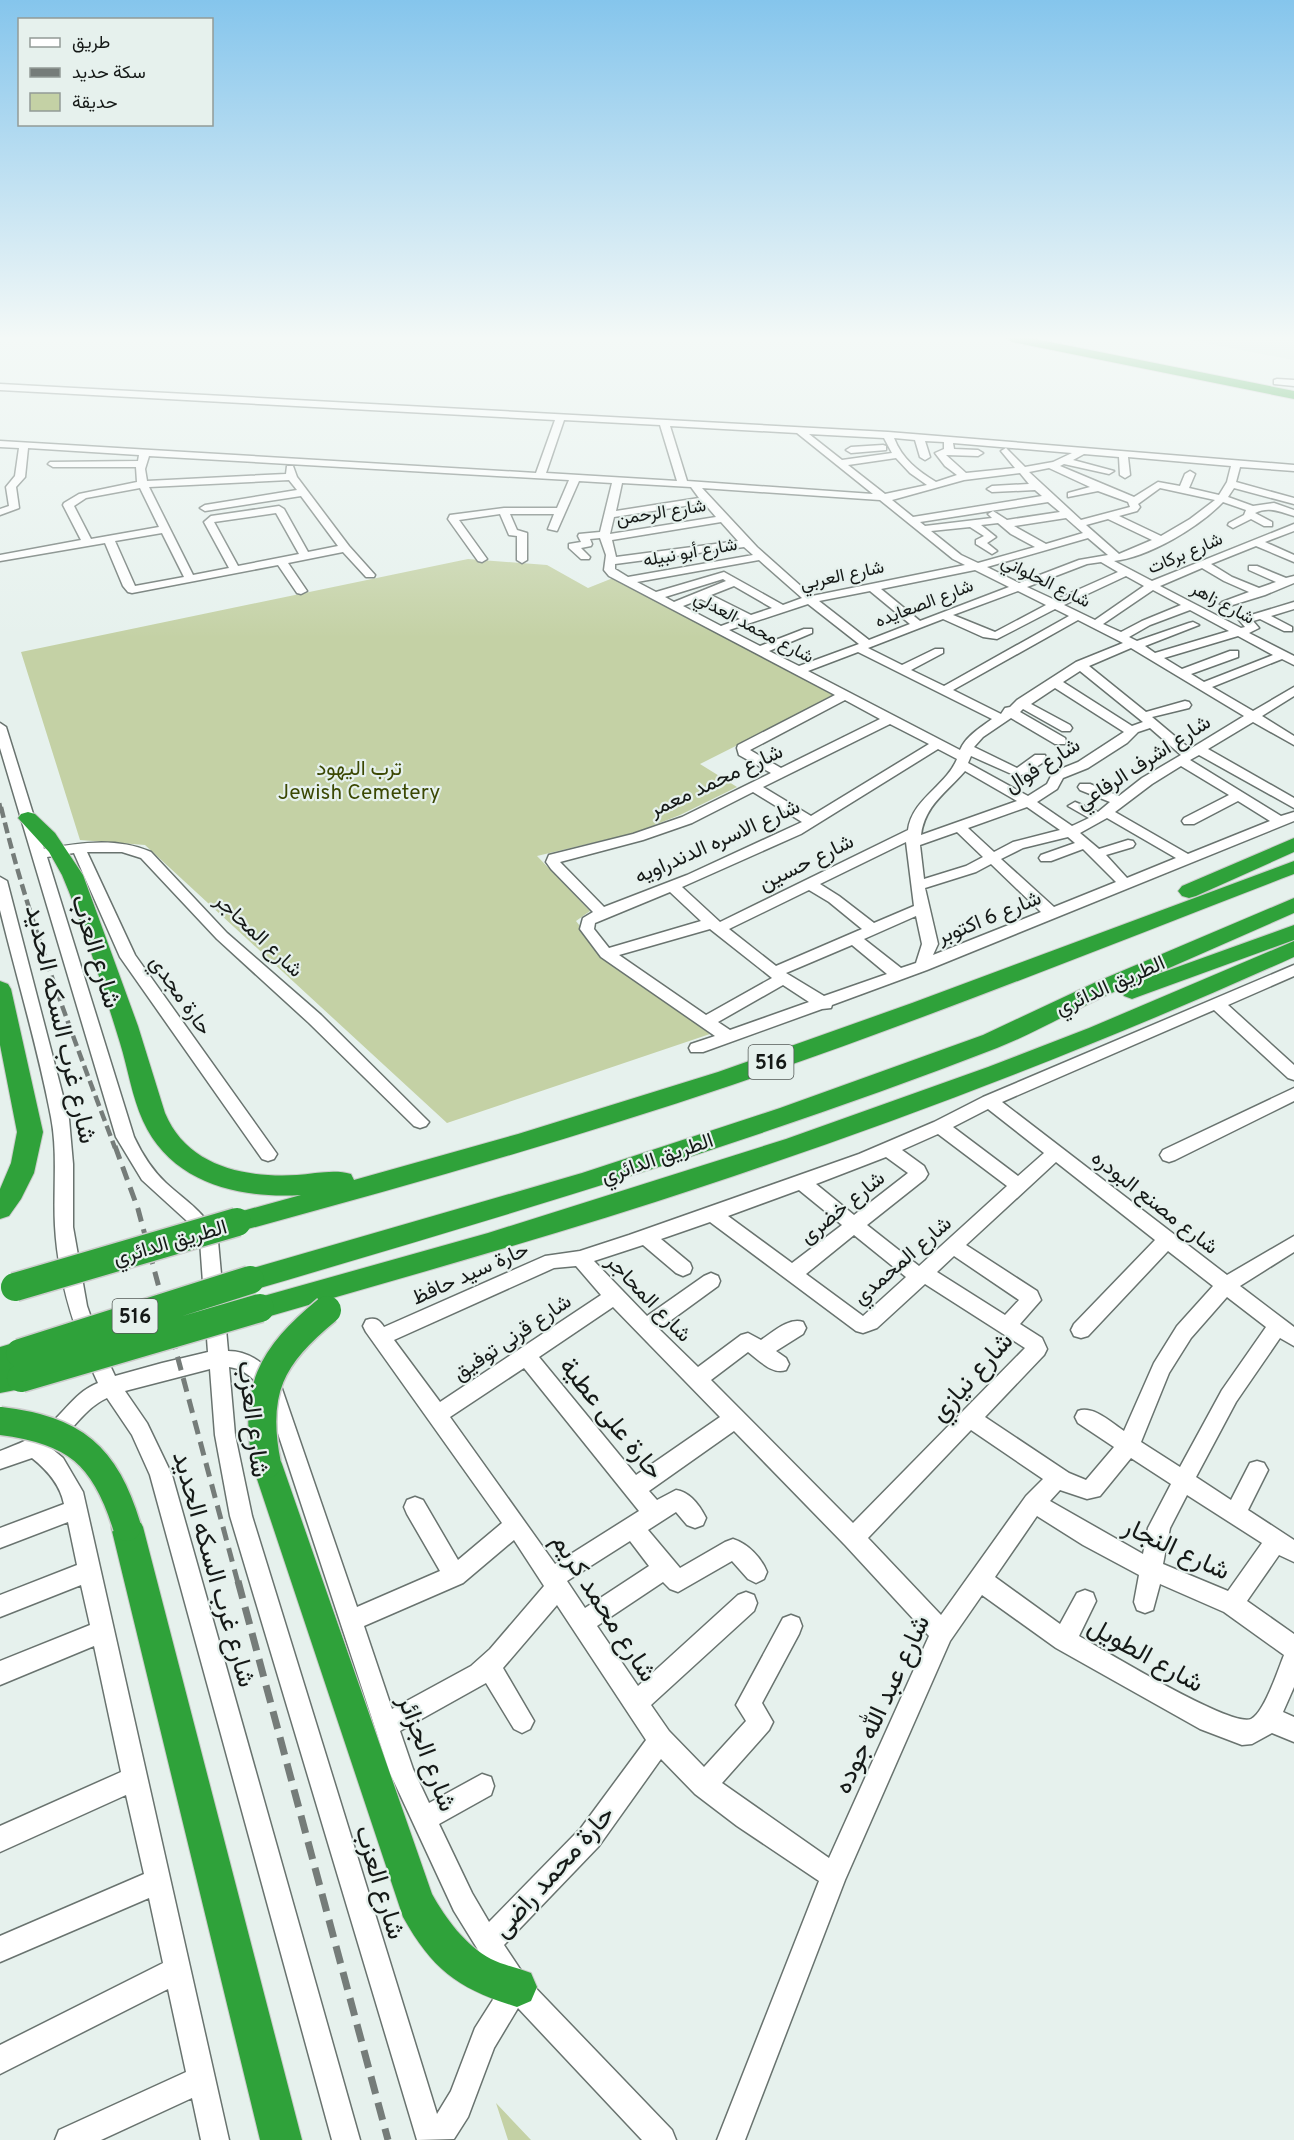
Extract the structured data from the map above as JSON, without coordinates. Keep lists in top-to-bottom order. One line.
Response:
{"streets":{"highway":["الطريق الدائري","516"],"street":["شارع الرحمن","شارع أبو نبيله","شارع بركات","شارع العربي","شارع الحلواني","شارع الصعايده","شارع زاهر","شارع محمد العدلي","شارع اشرف الرفاعي","شارع فوال","شارع محمد معمر","شارع الاسره الدندراويه","شارع حسين","شارع 6 اكتوبر","شارع المحاجر","شارع العزب","حارة مجدي","شارع غرب السكه الحديد","شارع مصنع البودره","شارع خضرى","شارع المحمدي","حارة سيد حافظ","شارع قرنى توفيق","شارع نيازي","حارة على عطية","شارع النجار","شارع محمد كريم","شارع الطويل","شارع عبد الله جوده","شارع الجزائر","حارة محمد راضى"]},"crossings":[["شارع الرحمن","شارع محمد العدلي"],["شارع أبو نبيله","شارع محمد العدلي"],["شارع بركات","شارع الحلواني"],["شارع بركات","شارع زاهر"],["شارع العربي","شارع الحلواني"],["شارع العربي","شارع محمد العدلي"],["شارع الحلواني","شارع الصعايده"],["شارع الحلواني","شارع اشرف الرفاعي"],["شارع الصعايده","شارع زاهر"],["شارع الصعايده","شارع محمد العدلي"],["شارع محمد العدلي","شارع محمد معمر"],["شارع محمد العدلي","شارع الاسره الدندراويه"],["شارع فوال","شارع حسين"],["شارع محمد معمر","شارع الاسره الدندراويه"],["شارع المحاجر","شارع العزب"],["شارع المحاجر","حارة مجدي"],["شارع المحاجر","شارع مصنع البودره"],["شارع المحاجر","شارع خضرى"],["شارع المحاجر","شارع المحمدي"],["شارع المحاجر","حارة سيد حافظ"],["شارع المحاجر","شارع قرنى توفيق"],["شارع المحاجر","شارع نيازي"],["شارع المحاجر","شارع عبد الله جوده"],["شارع العزب","حارة مجدي"],["شارع العزب","شارع الجزائر"],["شارع مصنع البودره","شارع المحمدي"],["شارع خضرى","شارع المحمدي"],["شارع خضرى","شارع نيازي"],["شارع المحمدي","شارع نيازي"],["حارة سيد حافظ","شارع محمد كريم"],["شارع قرنى توفيق","حارة على عطية"],["شارع قرنى توفيق","شارع محمد كريم"],["شارع النجار","شارع عبد الله جوده"],["شارع محمد كريم","شارع عبد الله جوده"],["شارع محمد كريم","حارة محمد راضى"],["شارع الطويل","شارع عبد الله جوده"],["شارع الجزائر","حارة محمد راضى"]],"parks":["ترب اليهود Jewish Cemetery"],"legend":["طريق","سكة حديد","حديقة"]}
